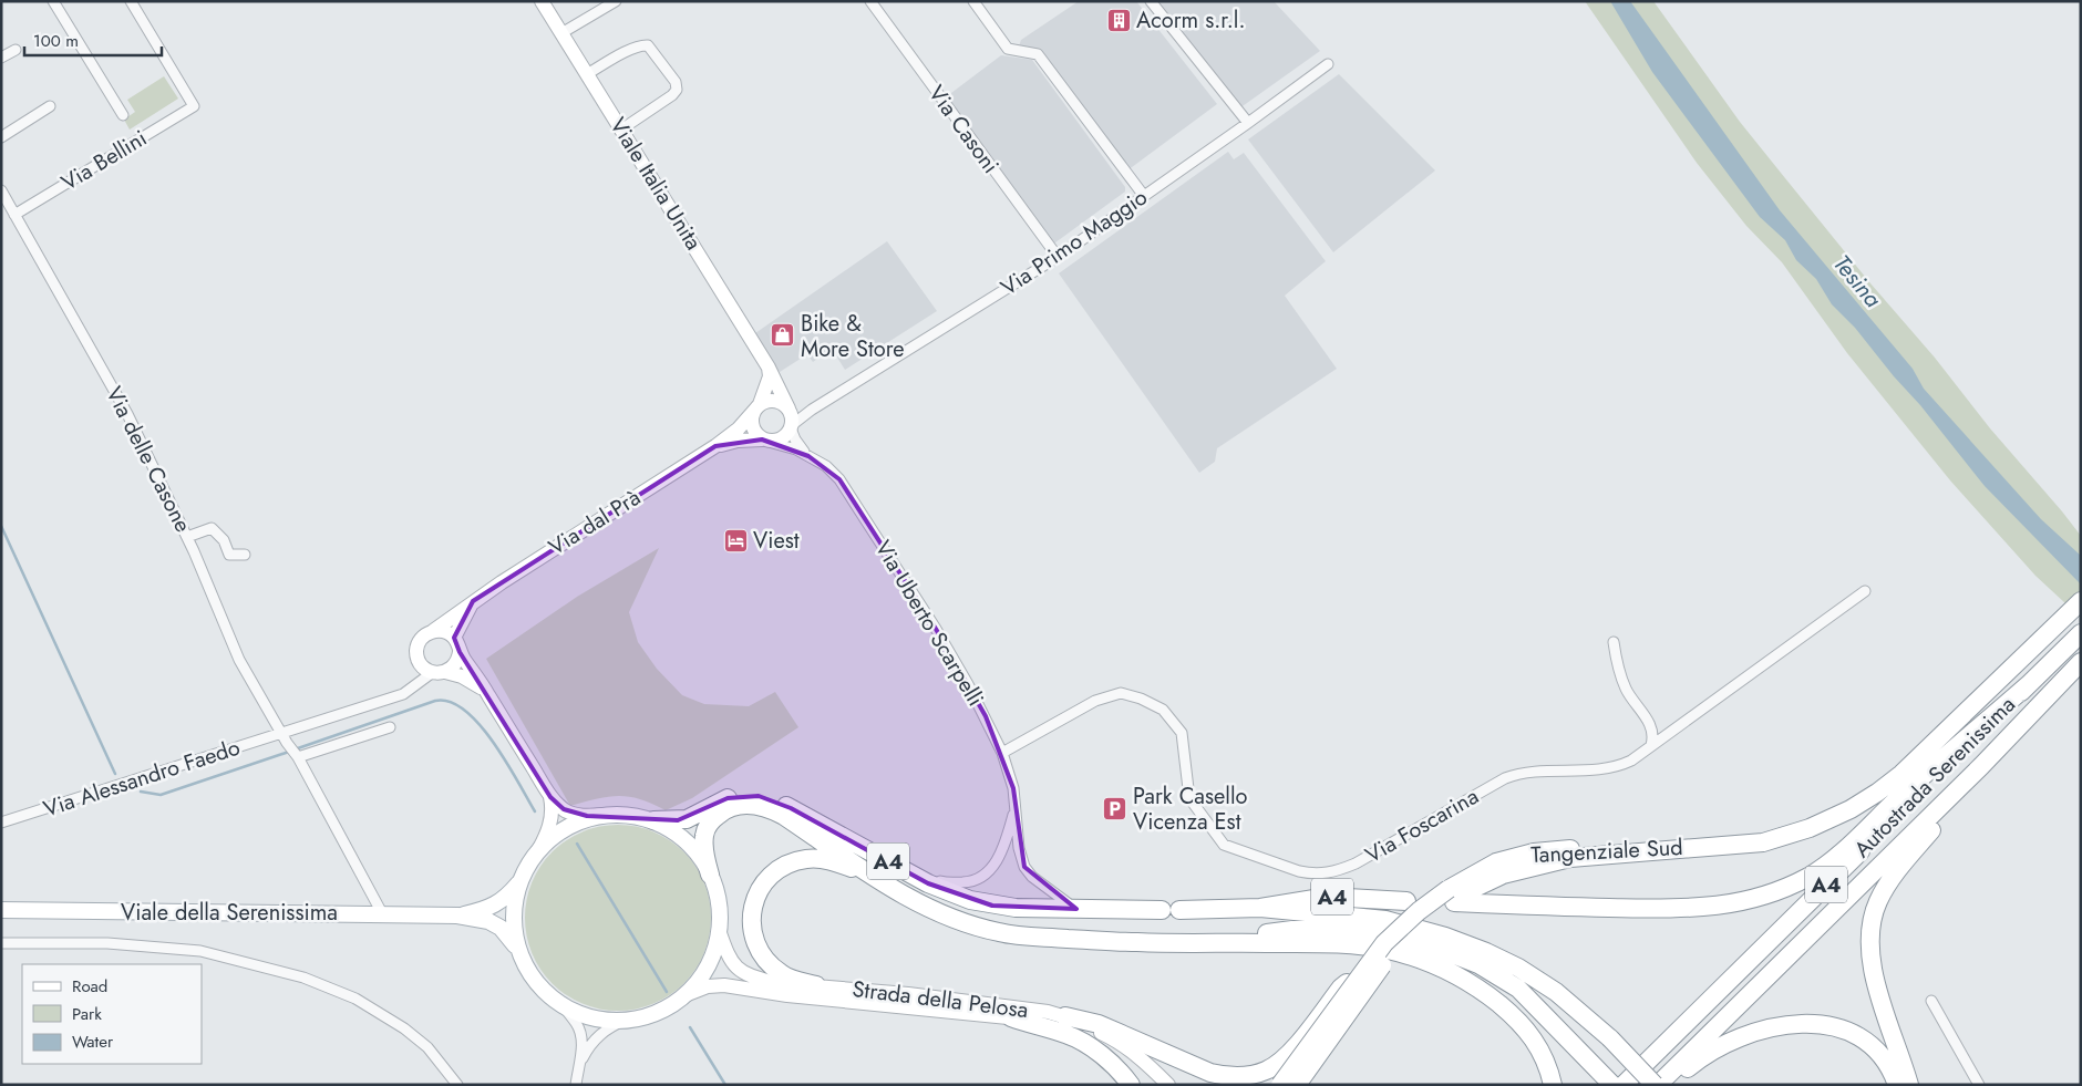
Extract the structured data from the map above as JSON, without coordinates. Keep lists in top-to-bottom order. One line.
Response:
{"streets":{"highway":["Autostrada Serenissima","Tangenziale Sud","A4"],"main road":["Viale della Serenissima"],"street":["Via Casoni","Via Bellini","Viale Italia Unita","Via Primo Maggio","Via delle Casone","Via dal Prà","Via Uberto Scarpelli","Via Alessandro Faedo","Via Foscarina","Strada della Pelosa"]},"crossings":[["Via Casoni","Via Primo Maggio"],["Via Bellini","Via delle Casone"],["Viale Italia Unita","Via Primo Maggio"],["Viale Italia Unita","Via dal Prà"],["Viale Italia Unita","Via Uberto Scarpelli"],["Via Primo Maggio","Via dal Prà"],["Via Primo Maggio","Via Uberto Scarpelli"],["Via delle Casone","Via Alessandro Faedo"],["Via delle Casone","Viale della Serenissima"],["Via dal Prà","Via Uberto Scarpelli"],["Via Uberto Scarpelli","Via Foscarina"],["Via Uberto Scarpelli","A4"],["Autostrada Serenissima","A4"],["Tangenziale Sud","A4"]],"water":["Tesina"],"places":{"building":["Acorm s.r.l."],"shop":["Bike & More Store"],"hotel":["Viest"],"parking":["Park Casello Vicenza Est"]},"legend":["Road","Park","Water"],"scale_bar":"100 m"}
